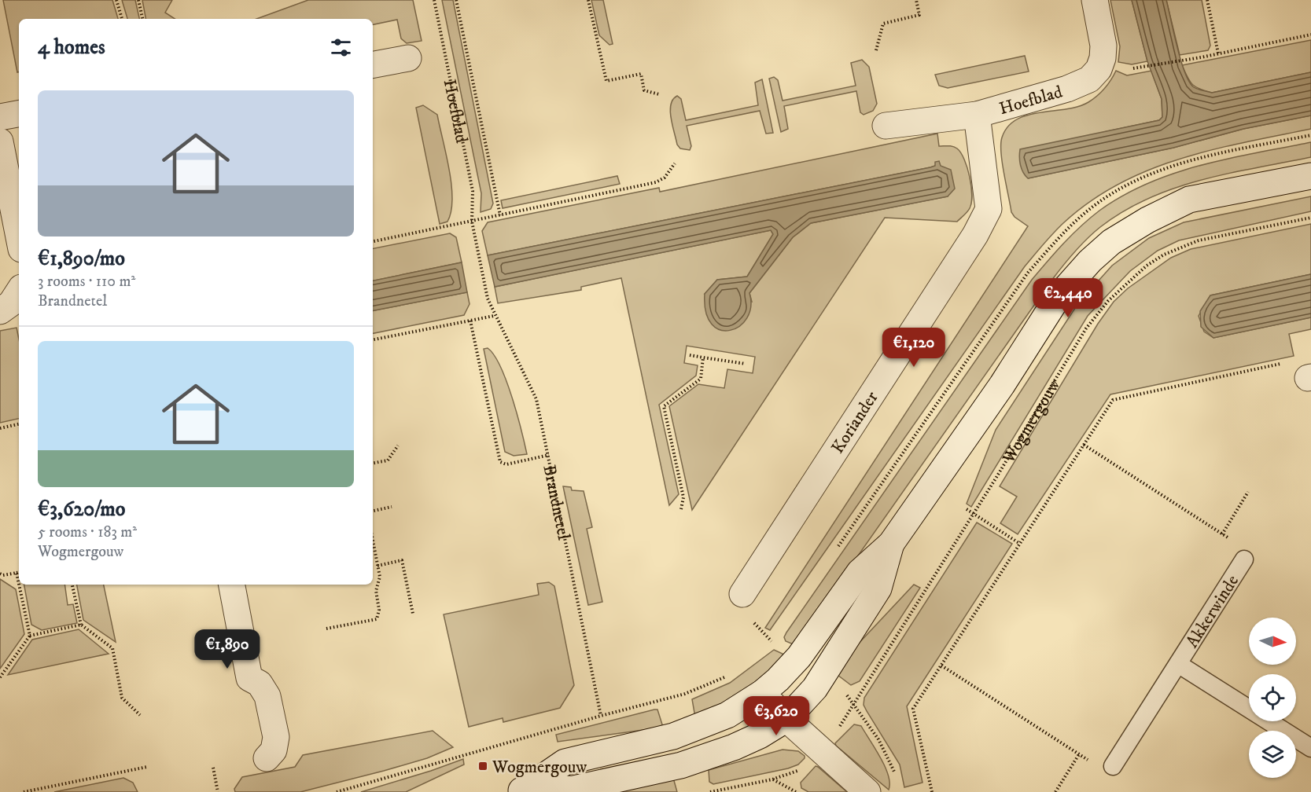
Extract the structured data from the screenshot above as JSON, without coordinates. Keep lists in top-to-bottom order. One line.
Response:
{"streets":{"street":["Hoefblad","Koriander"],"lane":["Akkerwinde"],"path":["Wogmergouw","Brandnetel"]},"crossings":[["Hoefblad","Koriander"],["Hoefblad","Brandnetel"]],"places":{"transit":["Wogmergouw"]},"north":"right","page":{"heading":"4 homes","list":[{"name":"€1,890/mo","note":"3 rooms · 110 m² · Brandnetel"},{"name":"€3,620/mo","note":"5 rooms · 183 m² · Wogmergouw"}],"price":["€2,440","€1,120","€1,890","€3,620"]}}
